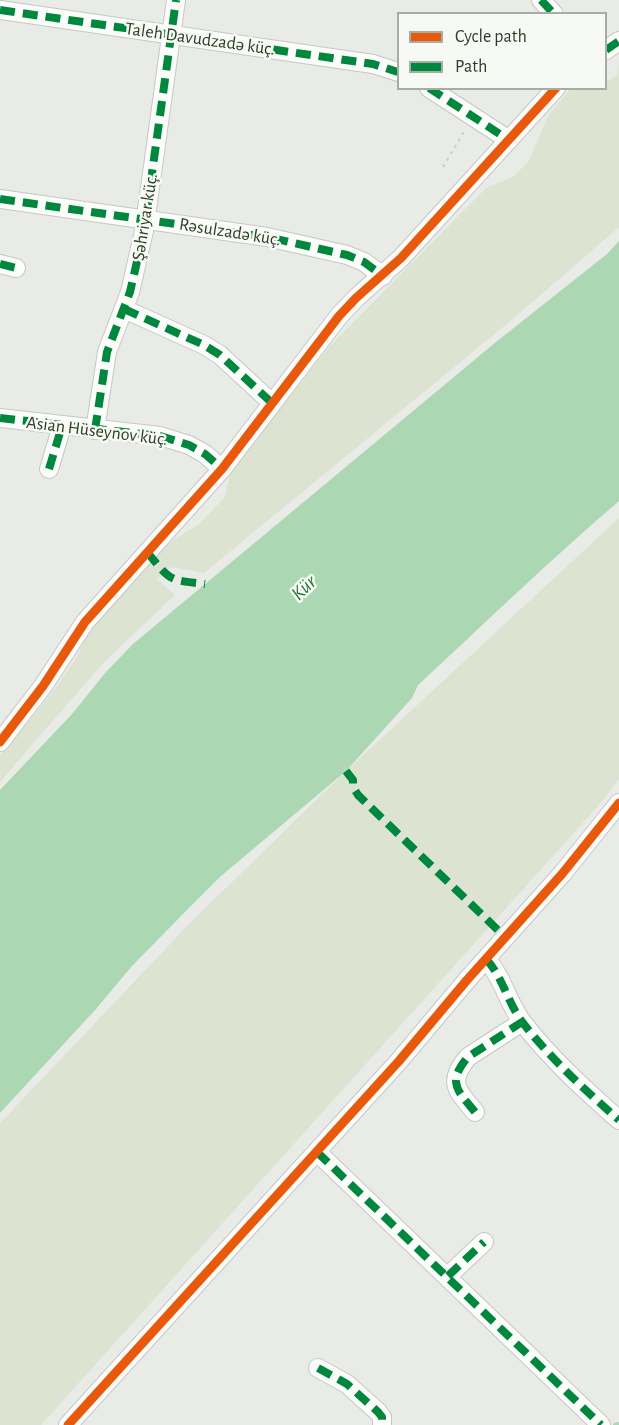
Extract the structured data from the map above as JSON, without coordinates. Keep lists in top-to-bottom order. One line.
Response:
{"streets":{"street":["Taleh Davudzadə küç.","Şəhriyar küç.","Rəsulzadə küç.","Asian Hüseynov küç."]},"crossings":[["Taleh Davudzadə küç.","Şəhriyar küç."],["Şəhriyar küç.","Rəsulzadə küç."],["Şəhriyar küç.","Asian Hüseynov küç."]],"water":["Kür"],"legend":["Cycle path","Path"]}
